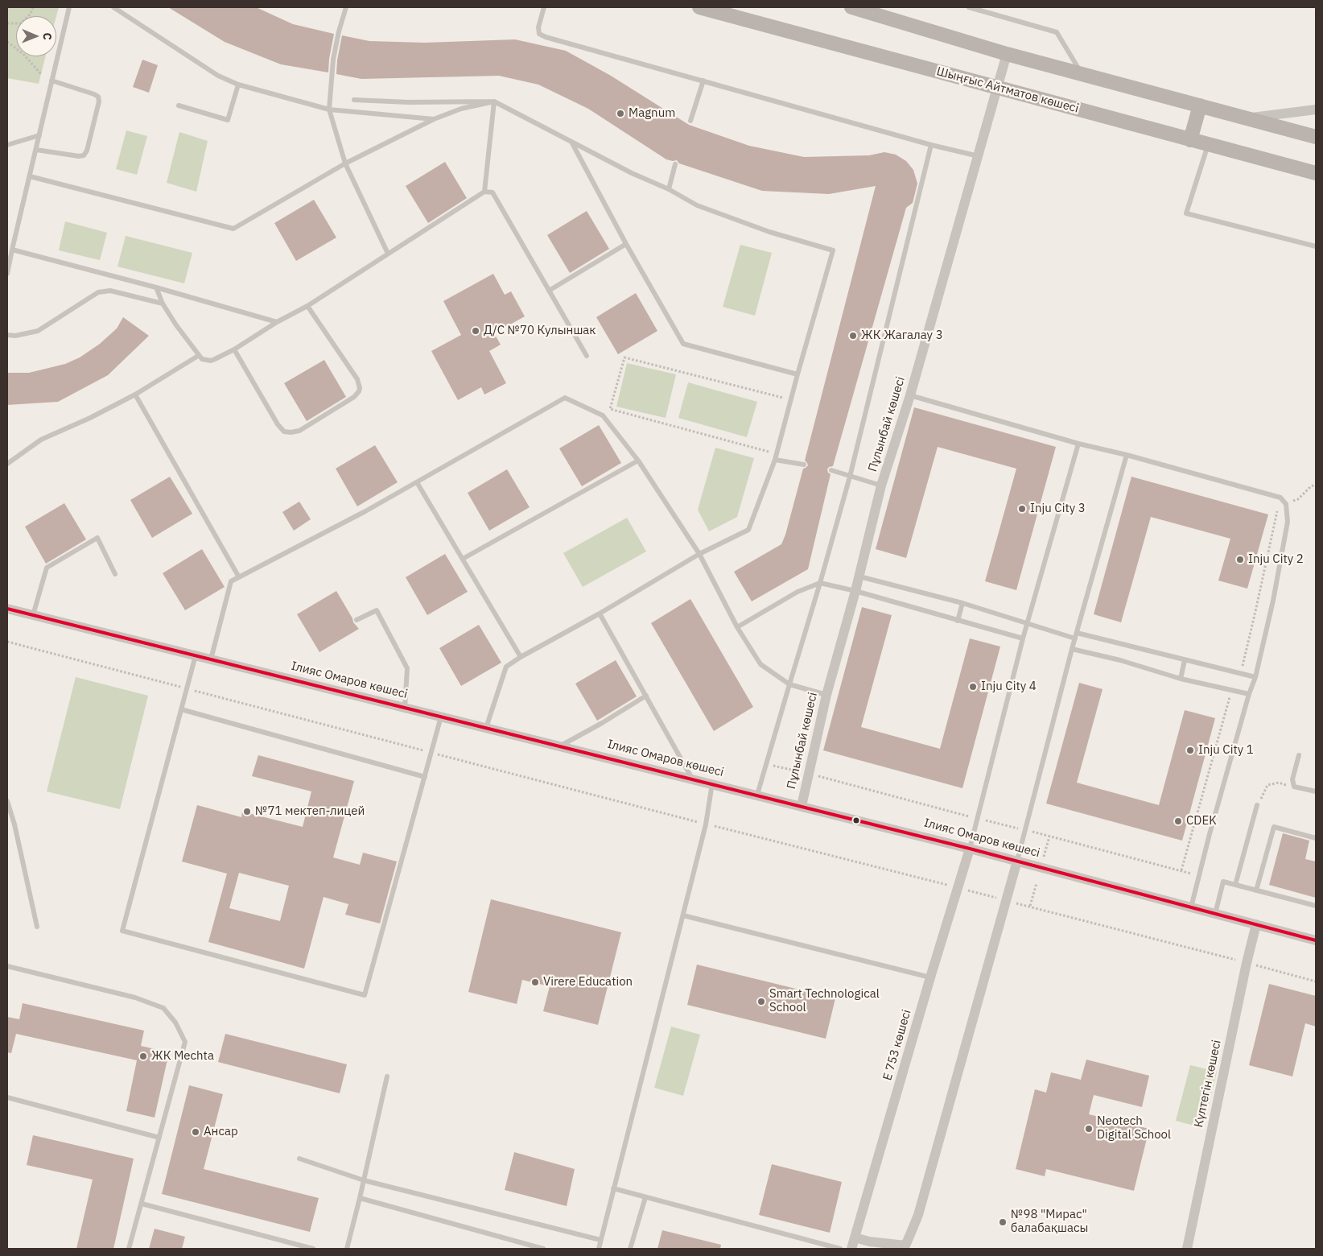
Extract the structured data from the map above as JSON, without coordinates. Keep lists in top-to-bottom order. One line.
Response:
{"streets":{"main road":["Шыңғыс Айтматов көшесі"],"street":["Пұлынбай көшесі","Ілияс Омаров көшесі","Е 753 көшесі","Күлтегін көшесі"]},"crossings":[["Шыңғыс Айтматов көшесі","Пұлынбай көшесі"],["Пұлынбай көшесі","Ілияс Омаров көшесі"],["Ілияс Омаров көшесі","Е 753 көшесі"],["Ілияс Омаров көшесі","Күлтегін көшесі"]],"places":["Magnum","Д/С №70 Кулыншак","ЖК Жагалау 3","Inju City 3","Inju City 2","Inju City 4","Inju City 1","№71 мектеп-лицей","CDEK","Virere Education","Smart Technological School","ЖК Mechta","Neotech Digital School","Ансар","№98 \"Мирас\" балабақшасы"],"north":"right"}
